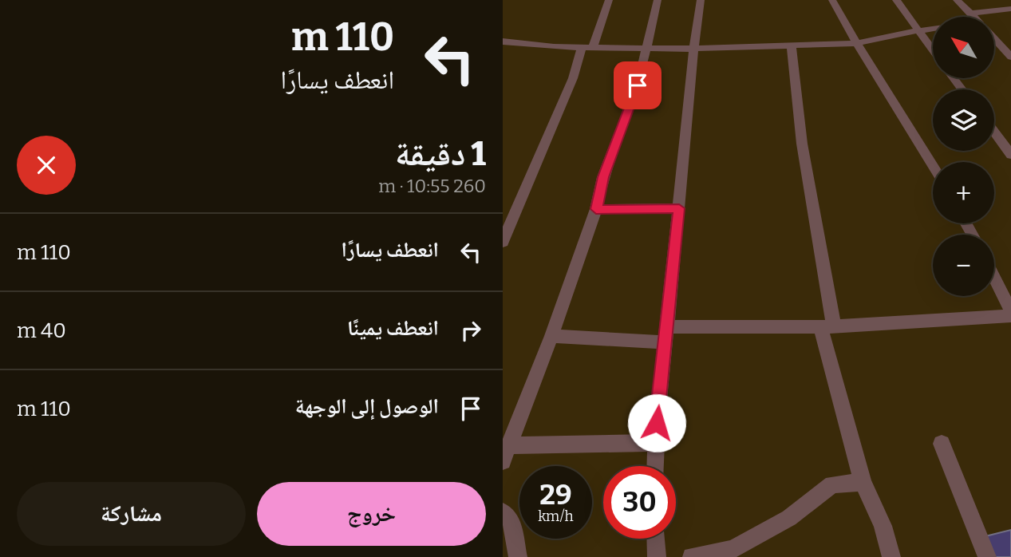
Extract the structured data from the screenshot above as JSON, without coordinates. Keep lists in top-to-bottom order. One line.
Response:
{"north":"top left","page":{"turn":["110 m","انعطف يسارًا"],"map_buttons":["+","−"],"heading":["1 دقيقة","260 m · 10:55"],"list":[{"name":"انعطف يسارًا","value":"110 m"},{"name":"انعطف يمينًا","value":"40 m"},{"name":"الوصول إلى الوجهة","value":"110 m"}],"speed":"29 km/h","limit":"30","buttons":["خروج","مشاركة"]}}
